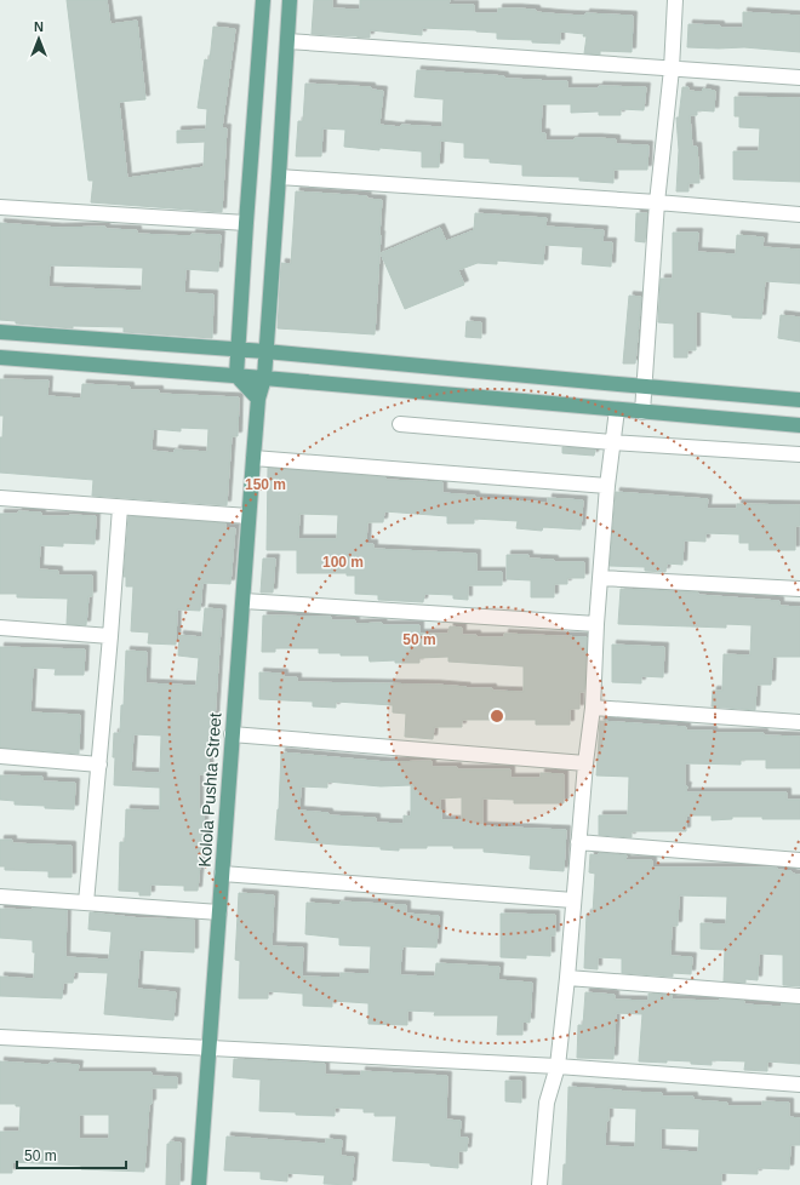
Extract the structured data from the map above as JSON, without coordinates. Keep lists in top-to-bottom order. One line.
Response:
{"streets":{"main road":["Kolola Pushta Street"]},"scale_bar":"50 m","north":"top","rings":["150 m","100 m","50 m"]}
